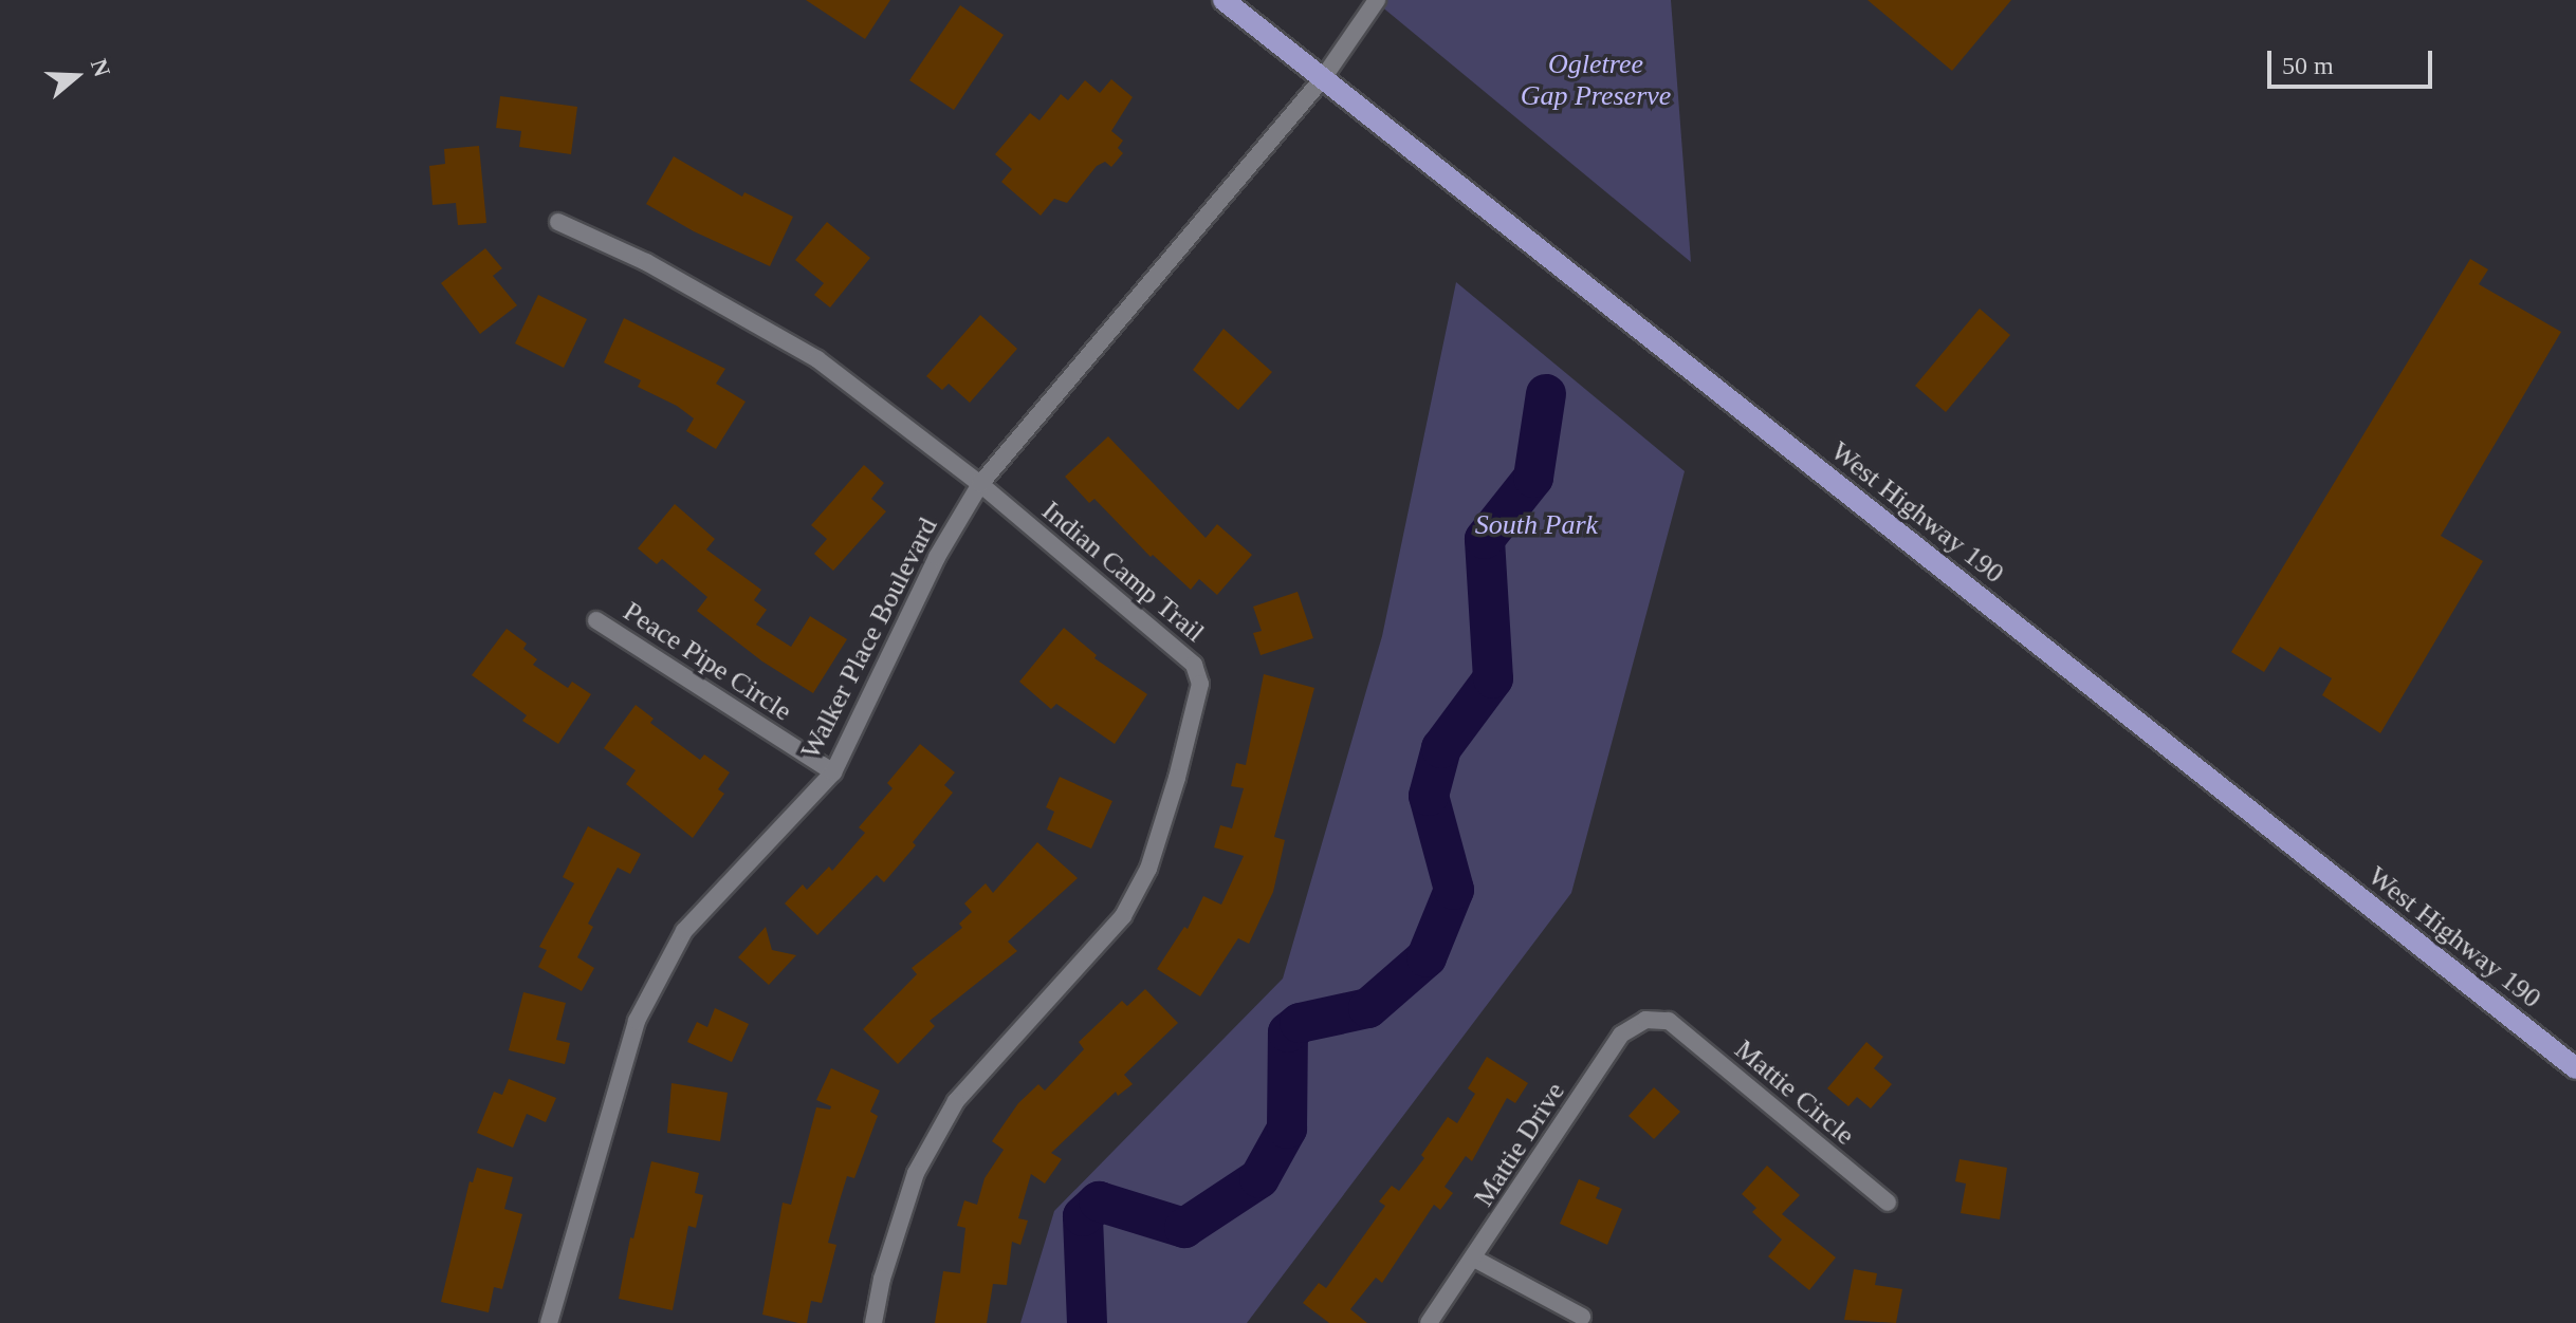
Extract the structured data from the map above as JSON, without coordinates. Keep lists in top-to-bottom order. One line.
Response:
{"streets":{"main road":["West Highway 190"],"street":["Indian Camp Trail","Walker Place Boulevard","Peace Pipe Circle","Mattie Circle","Mattie Drive"]},"crossings":[["West Highway 190","Walker Place Boulevard"],["Indian Camp Trail","Walker Place Boulevard"],["Walker Place Boulevard","Peace Pipe Circle"],["Mattie Circle","Mattie Drive"]],"parks":["Ogletree Gap Preserve","South Park"],"scale_bar":"50 m","north":"right"}
